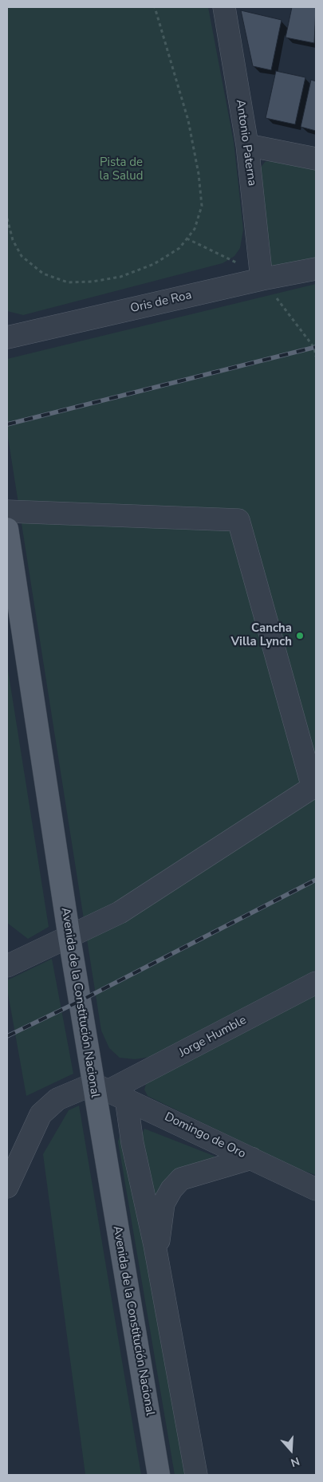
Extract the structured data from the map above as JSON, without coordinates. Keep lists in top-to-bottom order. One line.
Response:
{"streets":{"main road":["Avenida de la Constitución Nacional"],"street":["Antonio Paterna","Oris de Roa","Jorge Humble","Domingo de Oro"]},"crossings":[["Antonio Paterna","Oris de Roa"],["Avenida de la Constitución Nacional","Jorge Humble"],["Avenida de la Constitución Nacional","Domingo de Oro"],["Jorge Humble","Domingo de Oro"]],"parks":["Pista de la Salud"],"places":["Cancha Villa Lynch"],"north":"bottom"}
